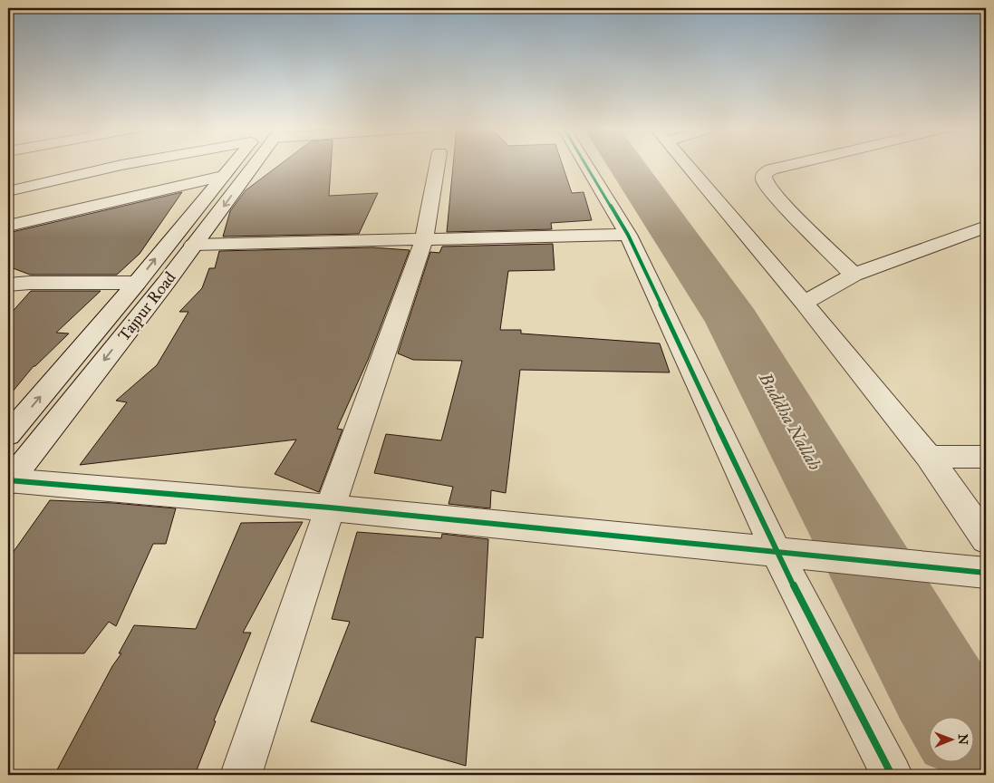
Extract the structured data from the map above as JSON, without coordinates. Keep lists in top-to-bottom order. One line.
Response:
{"streets":{"street":["Tajpur Road"]},"water":["Buddha Nallah"],"north":"right"}
